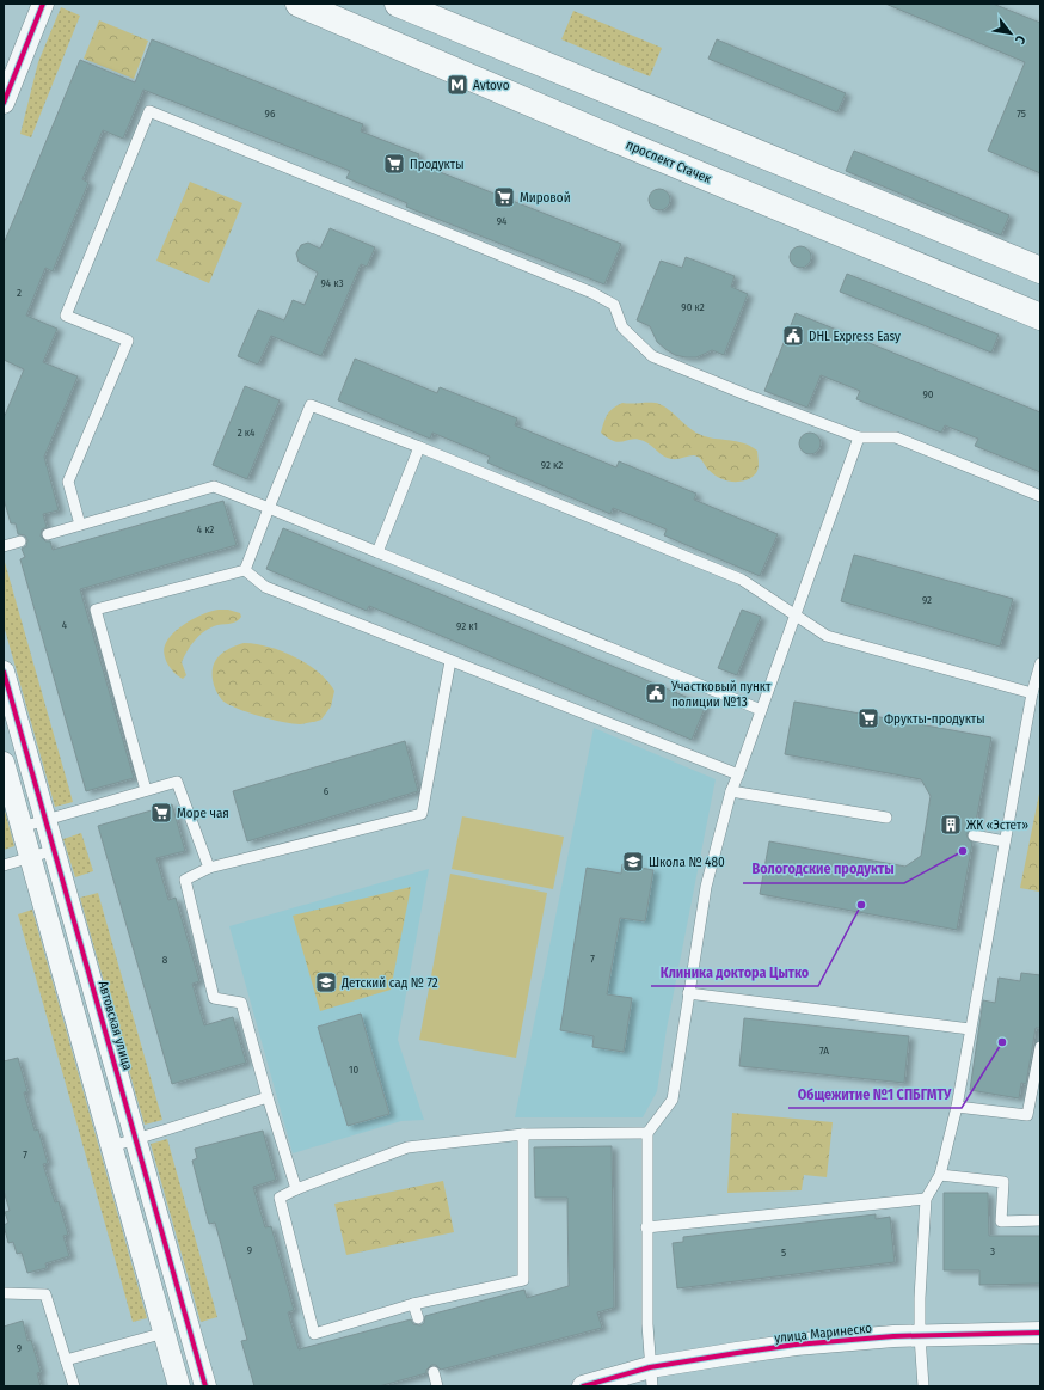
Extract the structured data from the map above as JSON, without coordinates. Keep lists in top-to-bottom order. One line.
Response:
{"streets":{"main road":["проспект Стачек"],"street":["Автовская улица","улица Маринеско"]},"places":{"metro station":["Avtovo"],"supermarket":["Продукты","Мировой","Фрукты-продукты","Море чая"],"public building":["DHL Express Easy","Участковый пункт полиции №13"],"building":["ЖК «Эстет»"],"other":["Вологодские продукты","Клиника доктора Цытко","Общежитие №1 СПБГМТУ"],"school or university":["Школа № 480","Детский сад № 72"]},"house_numbers":["96","75","94","94 к3","2","90 к2","90","2 к4","92 к2","4 к2","92","4","92 к1","6","7","8","7А","10","7","9","3","5","9"],"north":"bottom right"}
